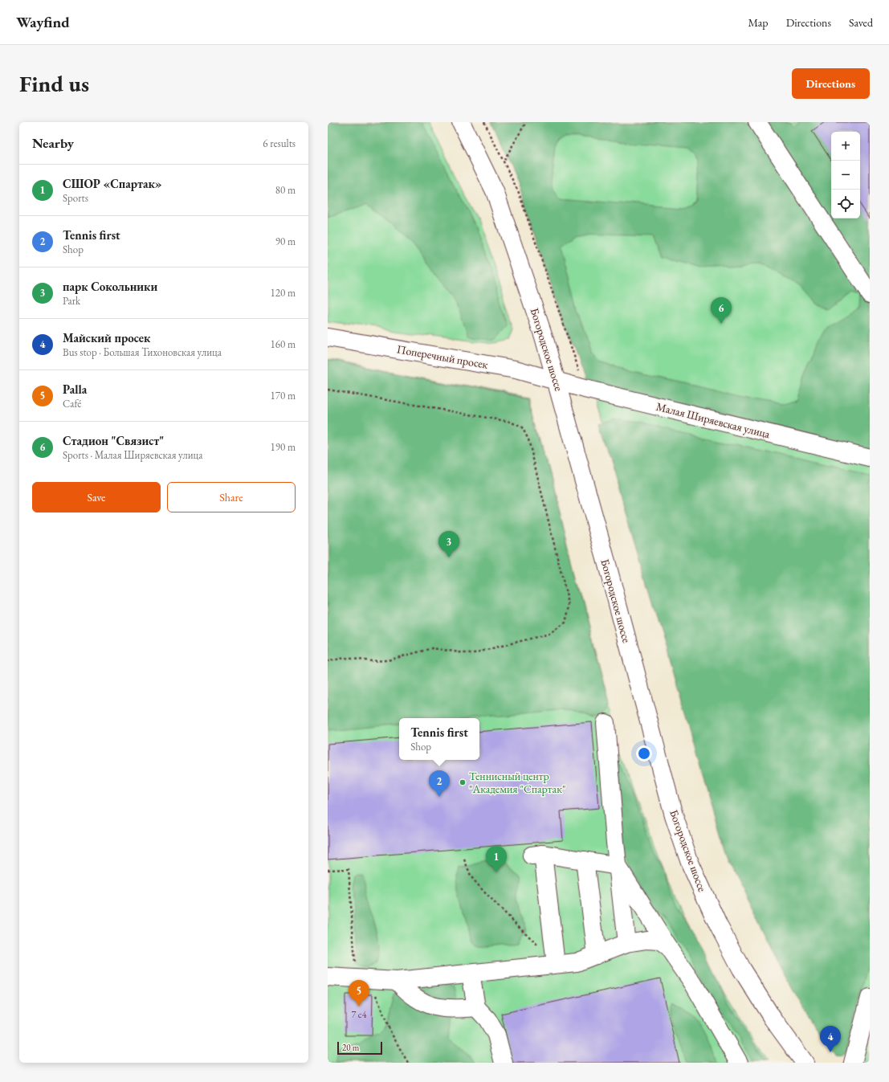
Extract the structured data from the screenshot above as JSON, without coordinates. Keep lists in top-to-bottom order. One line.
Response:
{"streets":{"main road":["Богородское шоссе","Поперечный просек","Малая Ширяевская улица"]},"crossings":[["Богородское шоссе","Поперечный просек"],["Богородское шоссе","Малая Ширяевская улица"],["Поперечный просек","Малая Ширяевская улица"]],"places":["Теннисный центр \"Академия \"Спартак\""],"house_numbers":["7 c4"],"scale_bar":"20 m","page":{"header":"Wayfind","nav":["Map","Directions","Saved"],"buttons":["Directions",["Save","Share"]],"title":"Find us","heading":["Nearby","6 results"],"map_buttons":["+","−"],"list":[{"mark":"1","name":"СШОР «Спартак»","note":"Sports","value":"80 m"},{"mark":"2","name":"Tennis first","note":"Shop","value":"90 m"},{"mark":"3","name":"парк Сокольники","note":"Park","value":"120 m"},{"mark":"4","name":"Майский просек","note":"Bus stop · Большая Тихоновская улица","value":"160 m"},{"mark":"5","name":"Palla","note":"Café","value":"170 m"},{"mark":"6","name":"Стадион \"Связист\"","note":"Sports · Малая Ширяевская улица","value":"190 m"}],"pins":["6","3","2","1","5","4"],"popup":["Tennis first","Shop"],"scale":"20 m"}}
